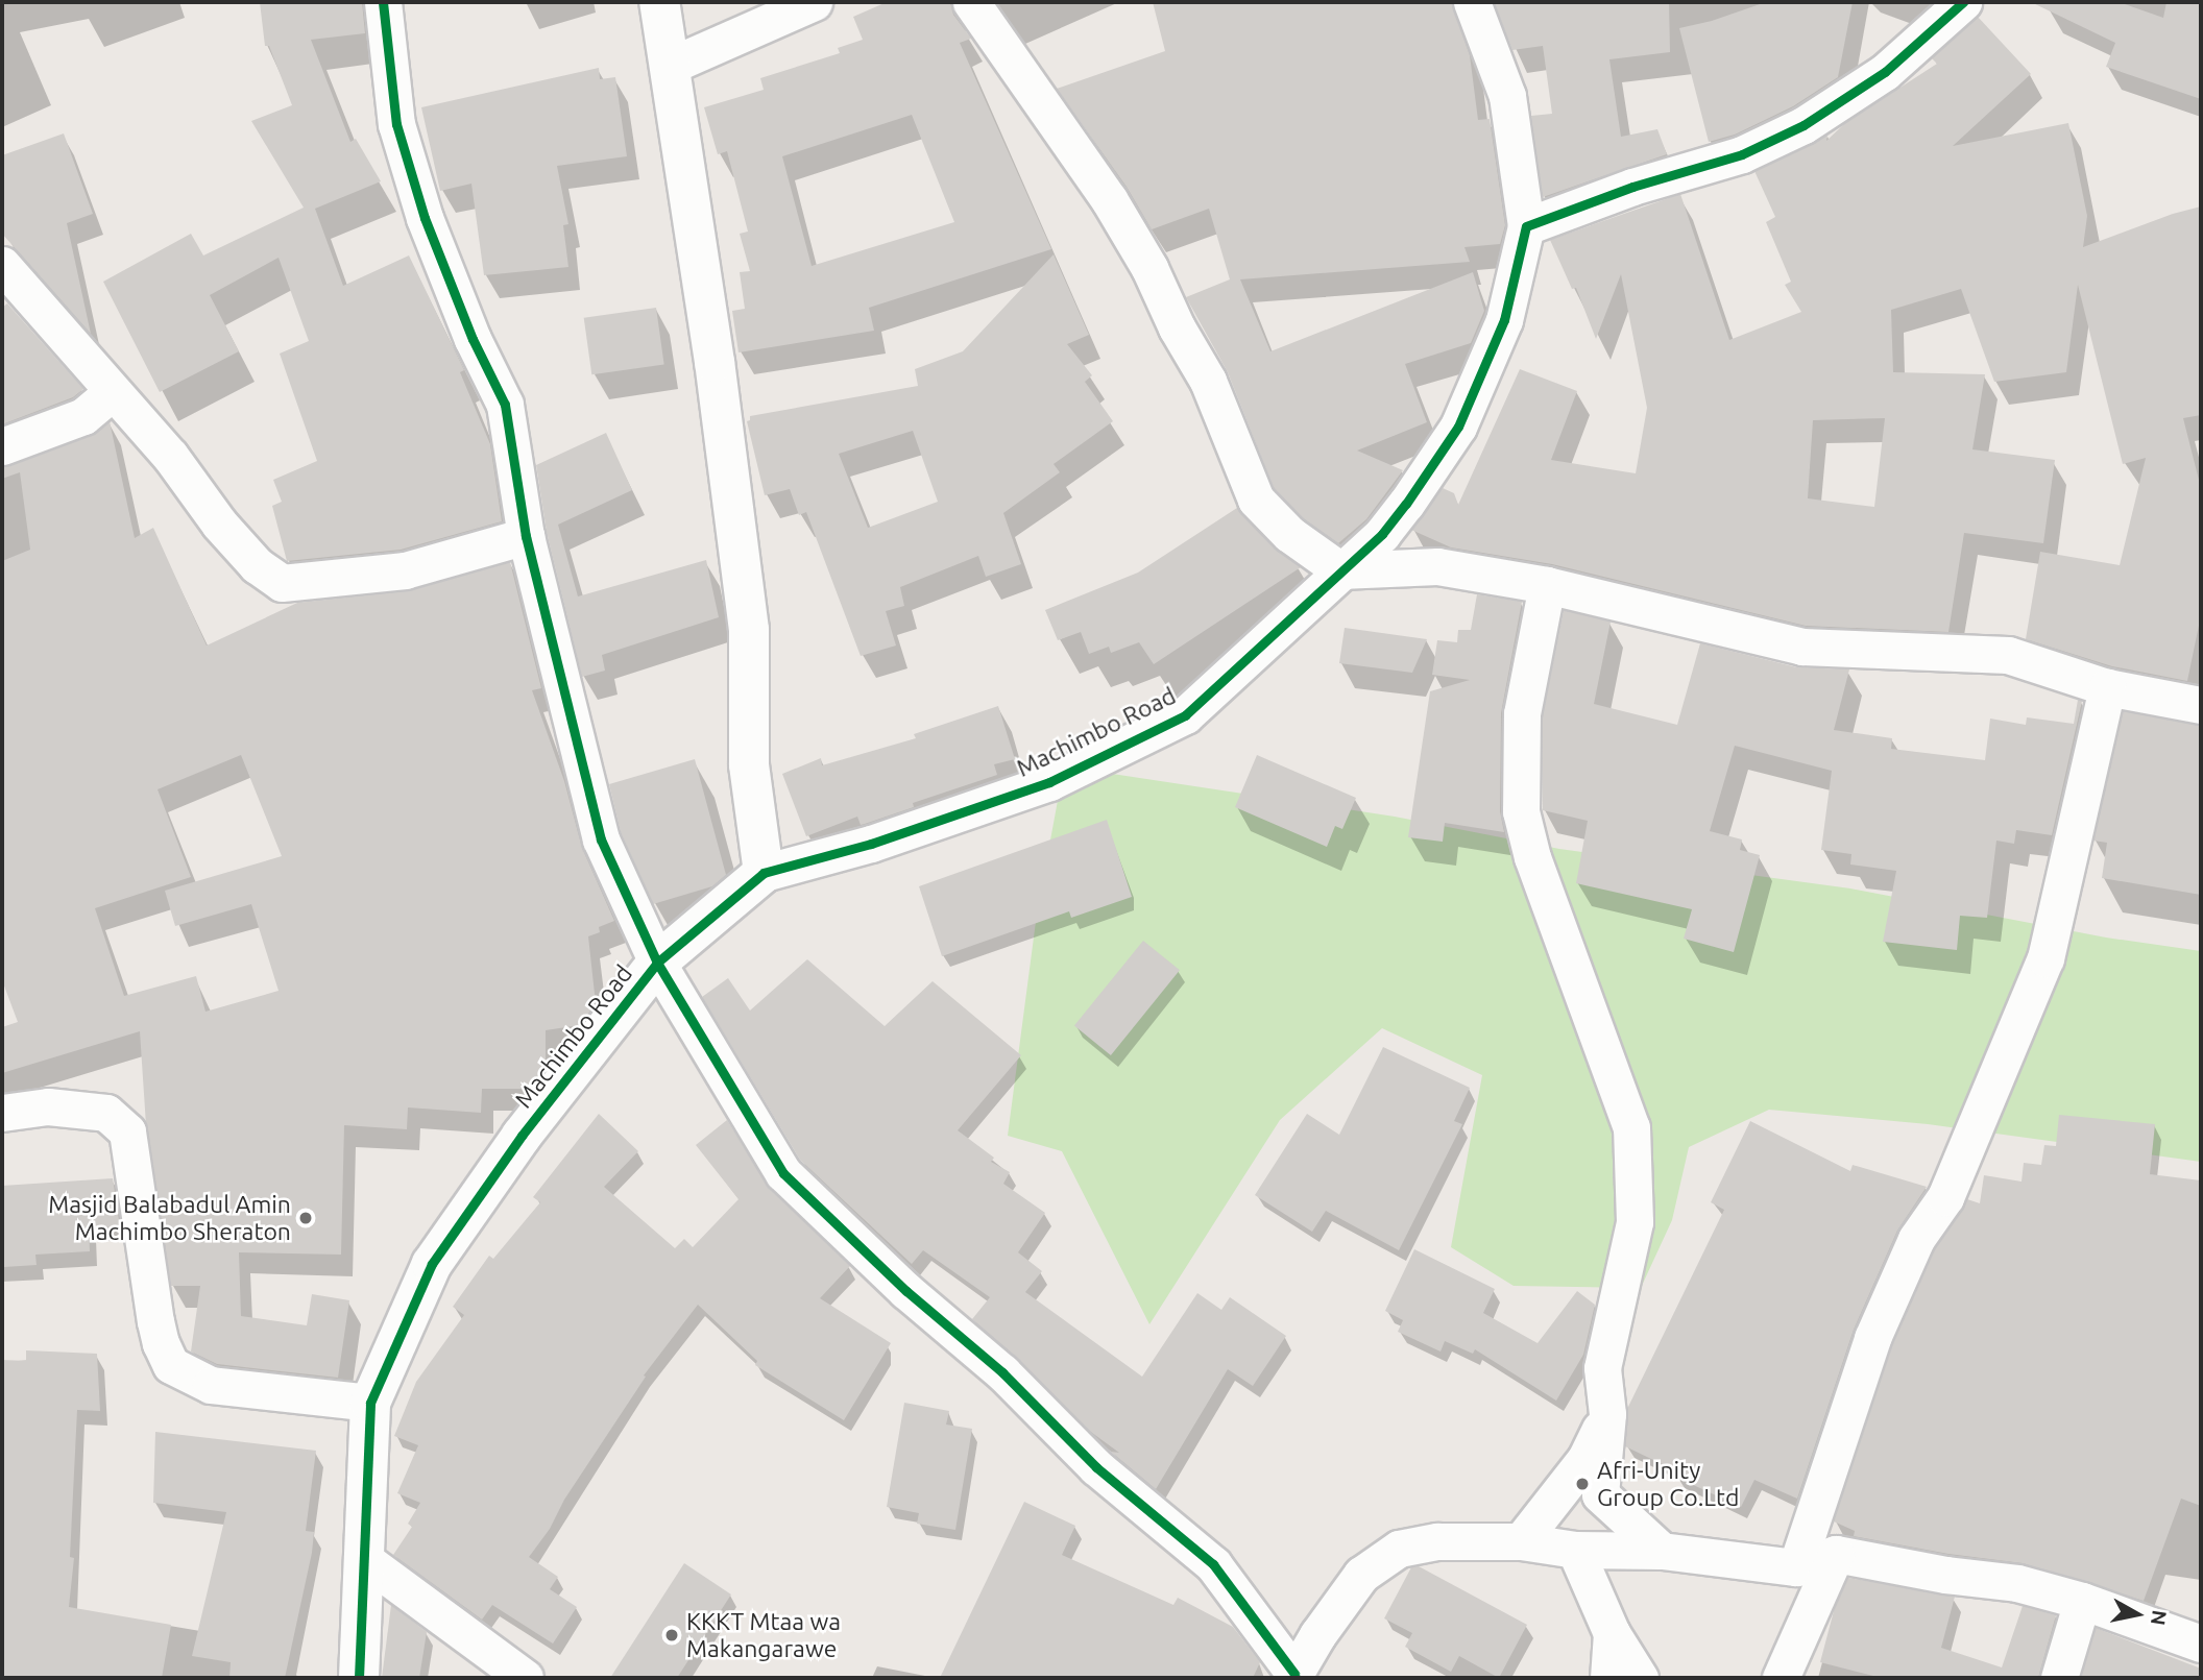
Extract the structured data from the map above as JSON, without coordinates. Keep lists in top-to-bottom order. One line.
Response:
{"streets":{"street":["Machimbo Road"]},"places":["Masjid Balabadul Amin Machimbo Sheraton","Afri-Unity Group Co.Ltd","KKKT Mtaa wa Makangarawe"],"north":"right"}
